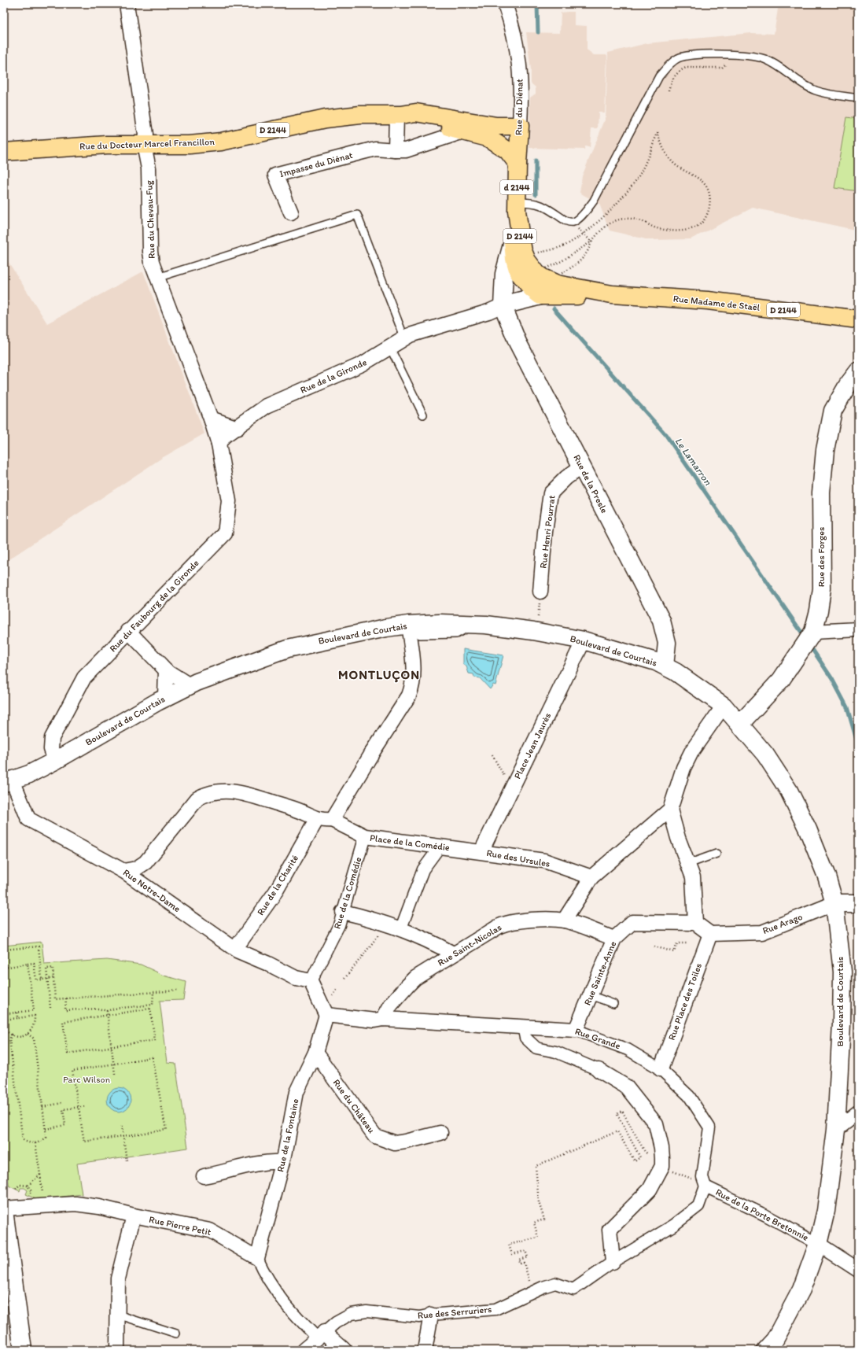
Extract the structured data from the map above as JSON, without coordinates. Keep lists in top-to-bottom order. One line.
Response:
{"streets":{"main road":["Rue du Diénat","D 2144","Rue du Docteur Marcel Francillon","d 2144","Rue Madame de Staël","Rue de la Gironde","Rue de la Presle","Rue des Forges","Boulevard de Courtais"],"street":["Impasse du Diénat","Rue du Chevau-Fug","Rue Henri Pourrat","Rue du Faubourg de la Gironde","Place Jean Jaurès","Place de la Comédie","Rue des Ursules","Rue de la Charité","Rue Notre-Dame","Rue de la Comédie","Rue Arago","Rue Saint-Nicolas","Rue Sainte-Anne","Rue Place des Toiles","Rue Grande","Rue du Château","Rue de la Fontaine","Rue de la Porte Bretonnie","Rue Pierre Petit","Rue des Serruriers"]},"crossings":[["Rue du Diénat","D 2144"],["Rue du Diénat","Rue du Docteur Marcel Francillon"],["Rue du Diénat","Rue Madame de Staël"],["D 2144","Rue Madame de Staël"],["D 2144","Rue de la Gironde"],["Rue du Docteur Marcel Francillon","Impasse du Diénat"],["Rue du Docteur Marcel Francillon","Rue du Chevau-Fug"],["Rue du Chevau-Fug","Rue de la Gironde"],["Rue du Chevau-Fug","Rue du Faubourg de la Gironde"],["Rue Madame de Staël","Rue de la Gironde"],["Rue de la Gironde","Rue de la Presle"],["Rue de la Gironde","Rue du Faubourg de la Gironde"],["Rue de la Presle","Rue Henri Pourrat"],["Rue de la Presle","Boulevard de Courtais"],["Rue des Forges","Boulevard de Courtais"],["Rue du Faubourg de la Gironde","Boulevard de Courtais"],["Boulevard de Courtais","Place Jean Jaurès"],["Boulevard de Courtais","Rue Notre-Dame"],["Boulevard de Courtais","Rue Arago"],["Boulevard de Courtais","Rue de la Porte Bretonnie"],["Place Jean Jaurès","Place de la Comédie"],["Place Jean Jaurès","Rue des Ursules"],["Place de la Comédie","Rue des Ursules"],["Place de la Comédie","Rue de la Comédie"],["Rue de la Charité","Rue Notre-Dame"],["Rue Notre-Dame","Rue de la Comédie"],["Rue Arago","Rue Place des Toiles"],["Rue Saint-Nicolas","Rue Sainte-Anne"],["Rue Saint-Nicolas","Rue Grande"],["Rue Sainte-Anne","Rue Grande"],["Rue Place des Toiles","Rue Grande"],["Rue Grande","Rue de la Fontaine"],["Rue Grande","Rue de la Porte Bretonnie"],["Rue Grande","Rue des Serruriers"],["Rue du Château","Rue de la Fontaine"],["Rue de la Fontaine","Rue Pierre Petit"],["Rue de la Porte Bretonnie","Rue des Serruriers"]],"districts":["MONTLUÇON"],"water":["Le Lamarron"],"parks":["Parc Wilson"]}
